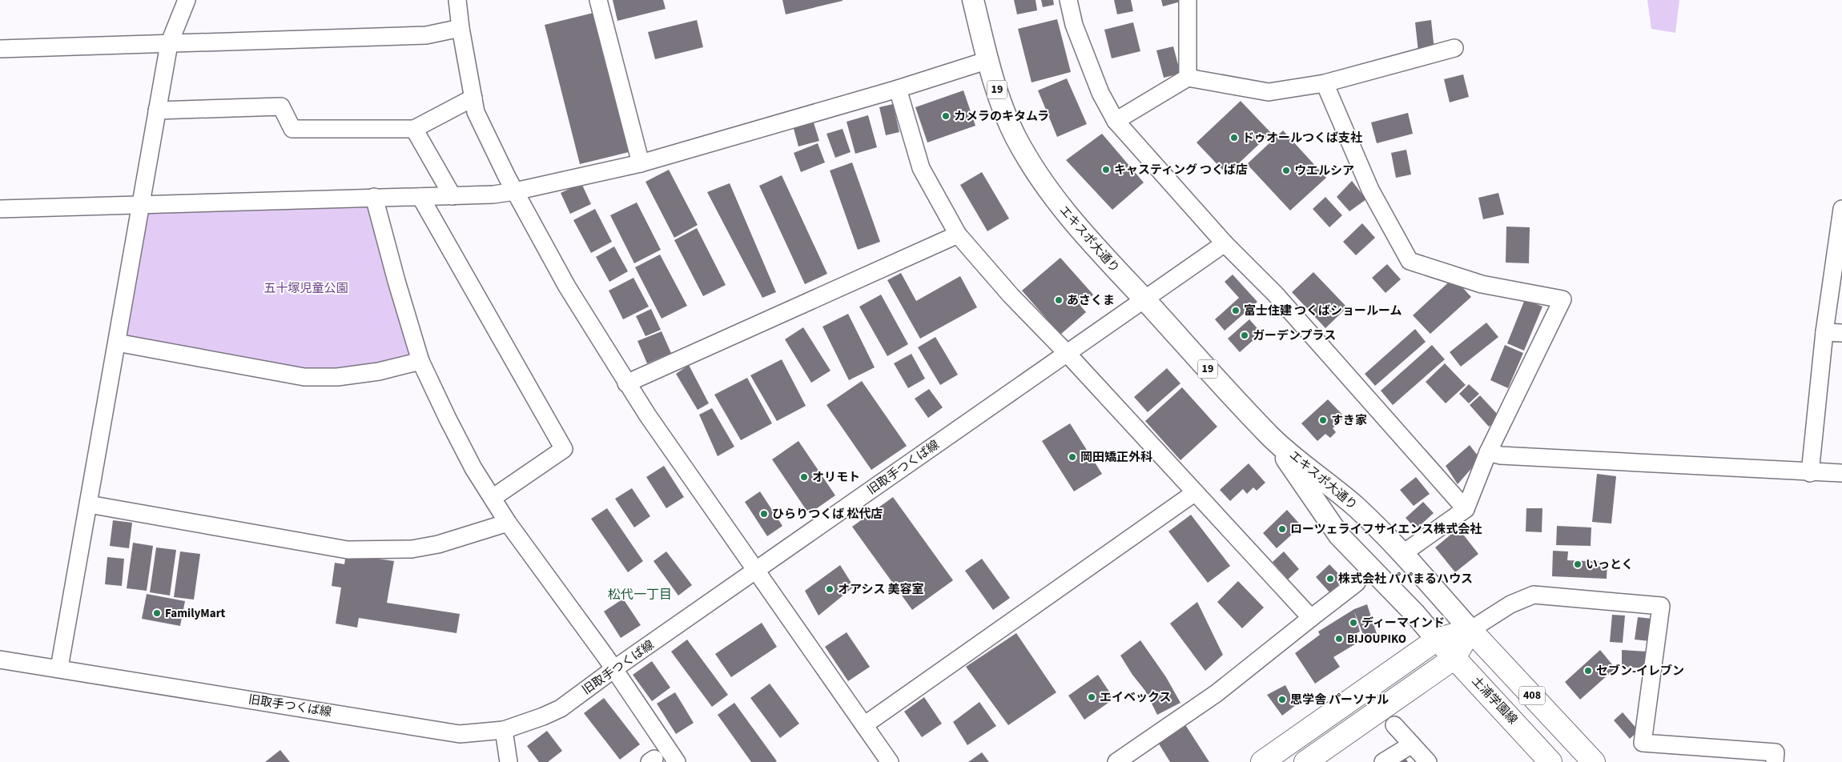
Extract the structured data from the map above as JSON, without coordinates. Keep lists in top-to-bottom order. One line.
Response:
{"streets":{"highway":["408","土浦学園線"],"main road":["19","エキスポ大通り"],"street":["旧取手つくば線"]},"crossings":[["エキスポ大通り","旧取手つくば線"],["エキスポ大通り","408"],["エキスポ大通り","土浦学園線"]],"districts":["松代一丁目"],"parks":["五十塚児童公園"],"places":["カメラのキタムラ","ドゥオールつくば支社","キャスティング つくば店","ウエルシア","あさくま","富士住建 つくばショールーム","ガーデンプラス","すき家","岡田矯正外科","オリモト","ひらりつくば 松代店","ローツェライフサイエンス株式会社","いっとく","株式会社 パパまるハウス","オアシス 美容室","FamilyMart","ディーマインド","BIJOUPIKO","セブン-イレブン","エイベックス","思学舎 パーソナル"]}
